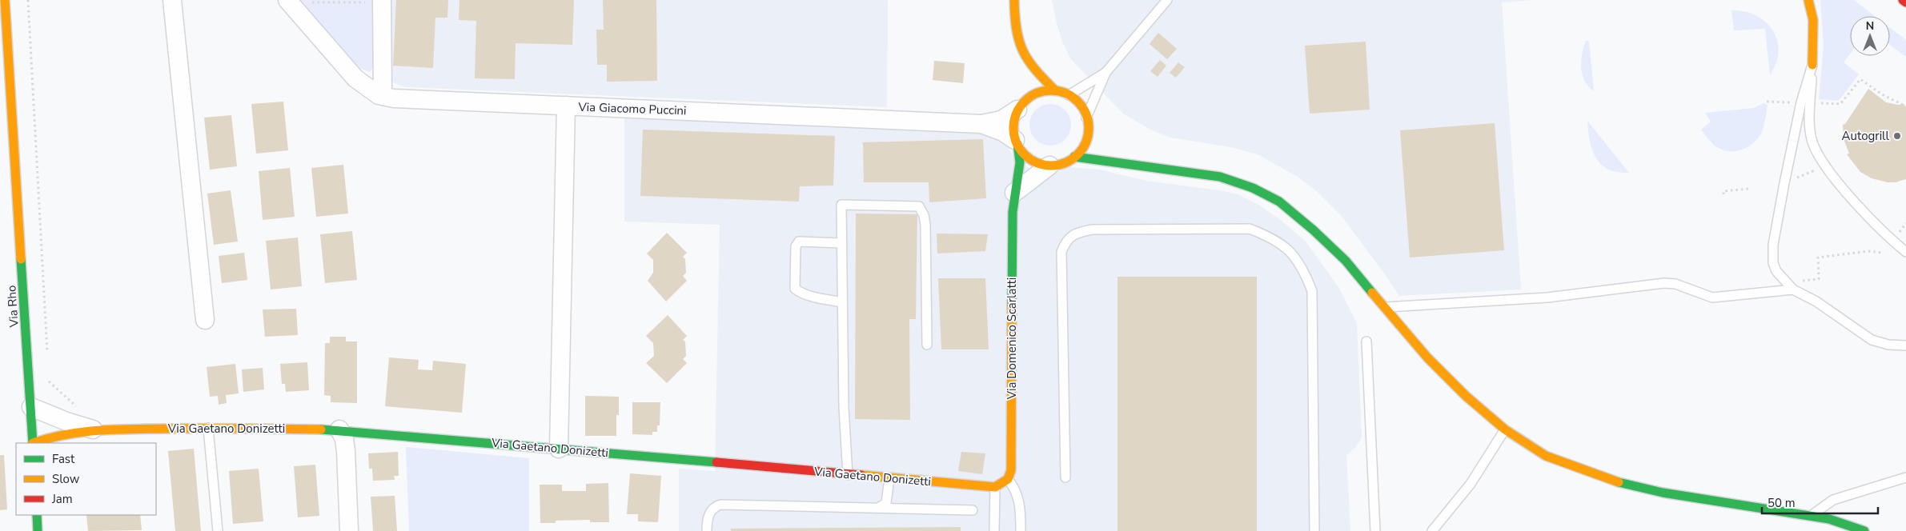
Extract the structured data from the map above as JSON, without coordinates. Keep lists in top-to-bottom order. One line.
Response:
{"streets":{"main road":["Via Rho","Via Domenico Scarlatti","Via Gaetano Donizetti"],"street":["Via Giacomo Puccini"]},"crossings":[["Via Giacomo Puccini","Via Domenico Scarlatti"],["Via Rho","Via Gaetano Donizetti"]],"places":["Autogrill"],"legend":["Fast","Slow","Jam"],"scale_bar":"50 m","north":"top"}
